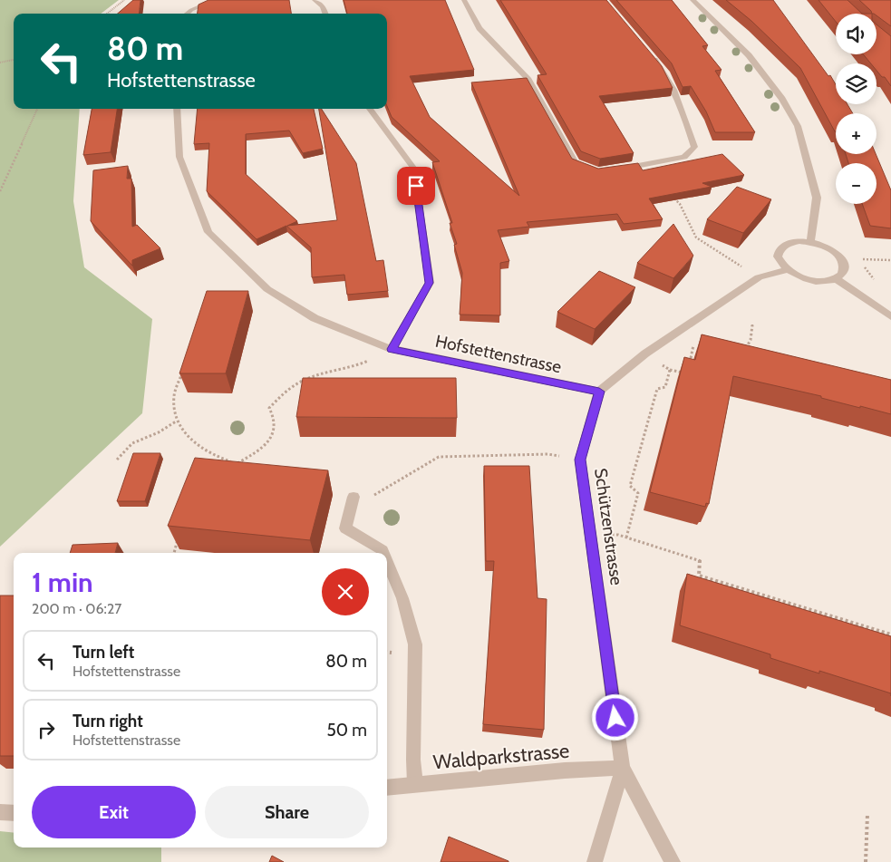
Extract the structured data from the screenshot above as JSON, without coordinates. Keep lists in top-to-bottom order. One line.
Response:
{"streets":{"street":["Hofstettenstrasse","Schützenstrasse","Waldparkstrasse"]},"crossings":[["Hofstettenstrasse","Schützenstrasse"],["Schützenstrasse","Waldparkstrasse"]],"page":{"map_buttons":["+","−"],"turn":["80 m","Hofstettenstrasse"],"heading":["1 min","200 m · 06:27"],"list":[{"name":"Turn left","note":"Hofstettenstrasse","value":"80 m"},{"name":"Turn right","note":"Hofstettenstrasse","value":"50 m"}],"buttons":["Exit","Share"]}}
